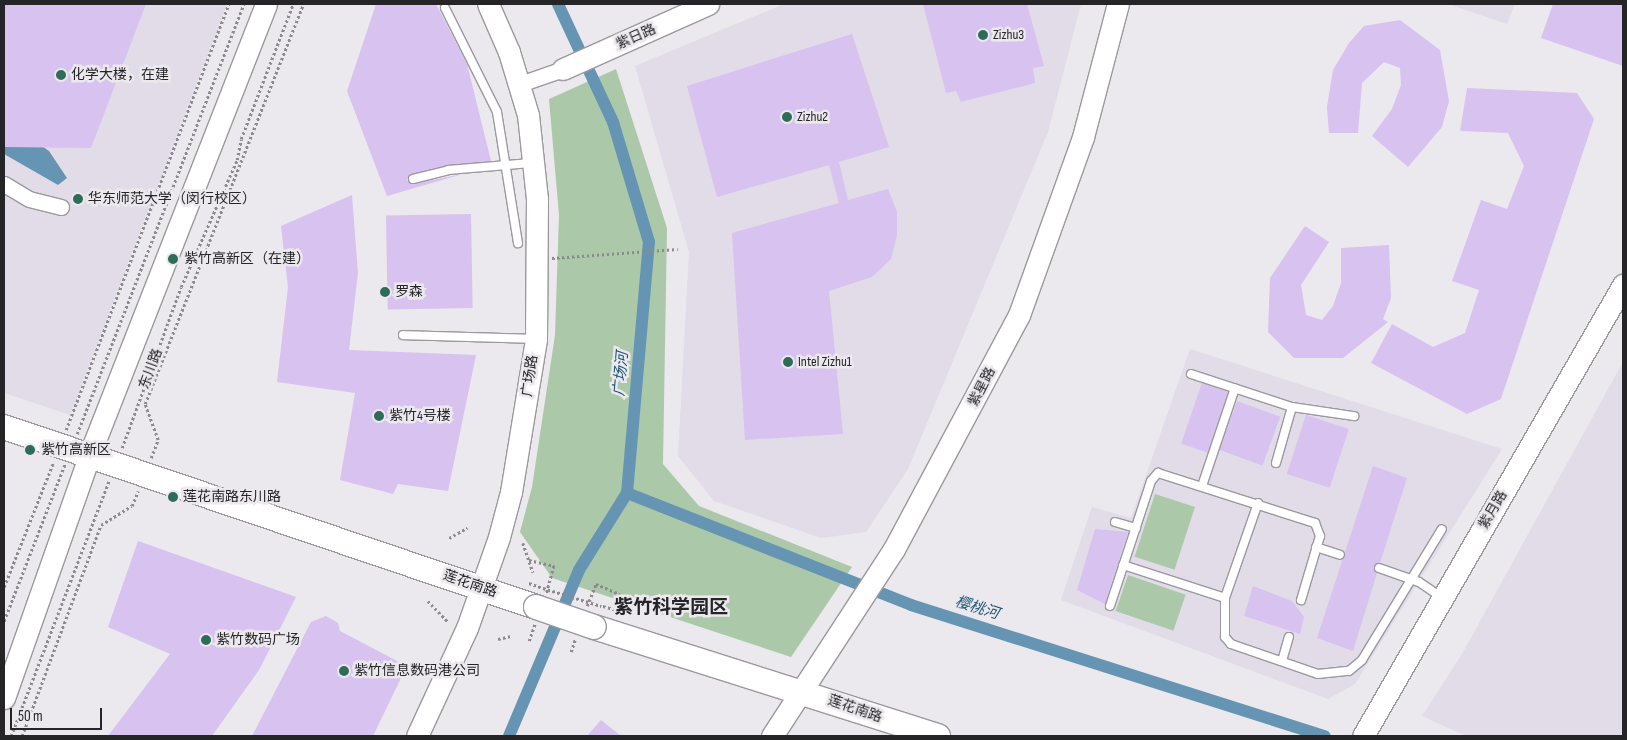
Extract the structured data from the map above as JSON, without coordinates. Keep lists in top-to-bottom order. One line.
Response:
{"streets":{"main road":["莲花南路"],"street":["紫日路","东川路","广场路","紫星路","紫月路"]},"crossings":[["东川路","莲花南路"],["广场路","莲花南路"],["紫星路","莲花南路"]],"districts":["紫竹科学园区"],"water":["广场河","樱桃河"],"places":["Zizhu3","化学大楼，在建","Zizhu2","华东师范大学（闵行校区）","紫竹高新区（在建）","罗森","Intel Zizhu1","紫竹4号楼","紫竹高新区","莲花南路东川路","紫竹数码广场","紫竹信息数码港公司"],"scale_bar":"50 m"}
